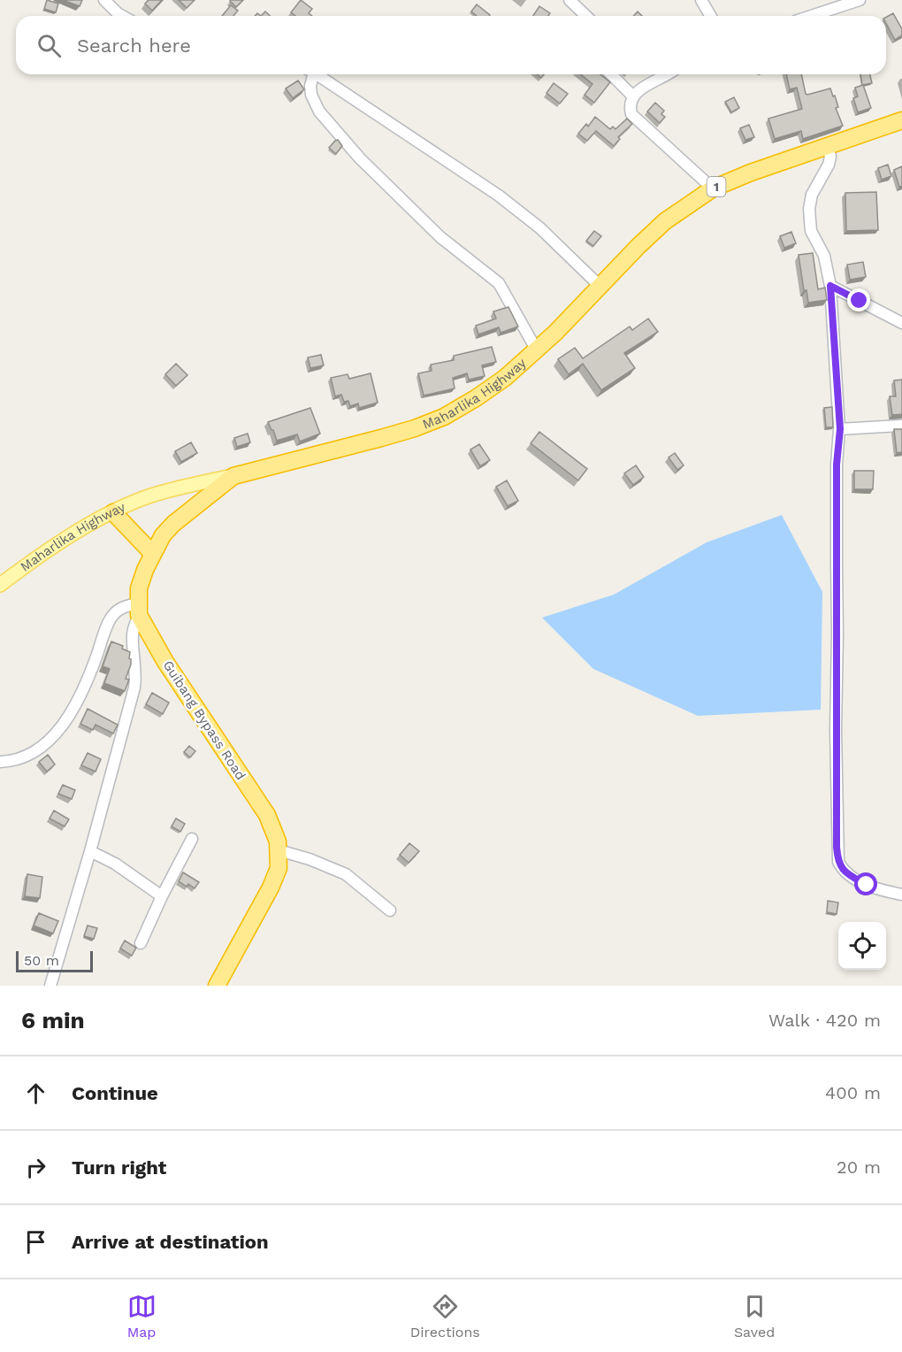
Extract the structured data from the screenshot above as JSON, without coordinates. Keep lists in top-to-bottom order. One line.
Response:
{"streets":{"highway":["1","Maharlika Highway","Guibang Bypass Road"]},"scale_bar":"50 m","page":{"search":"Search here","scale":"50 m","heading":["6 min","Walk · 420 m"],"list":[["Continue","400 m"],["Turn right","20 m"],"Arrive at destination"],"nav":["Map","Directions","Saved"]}}
